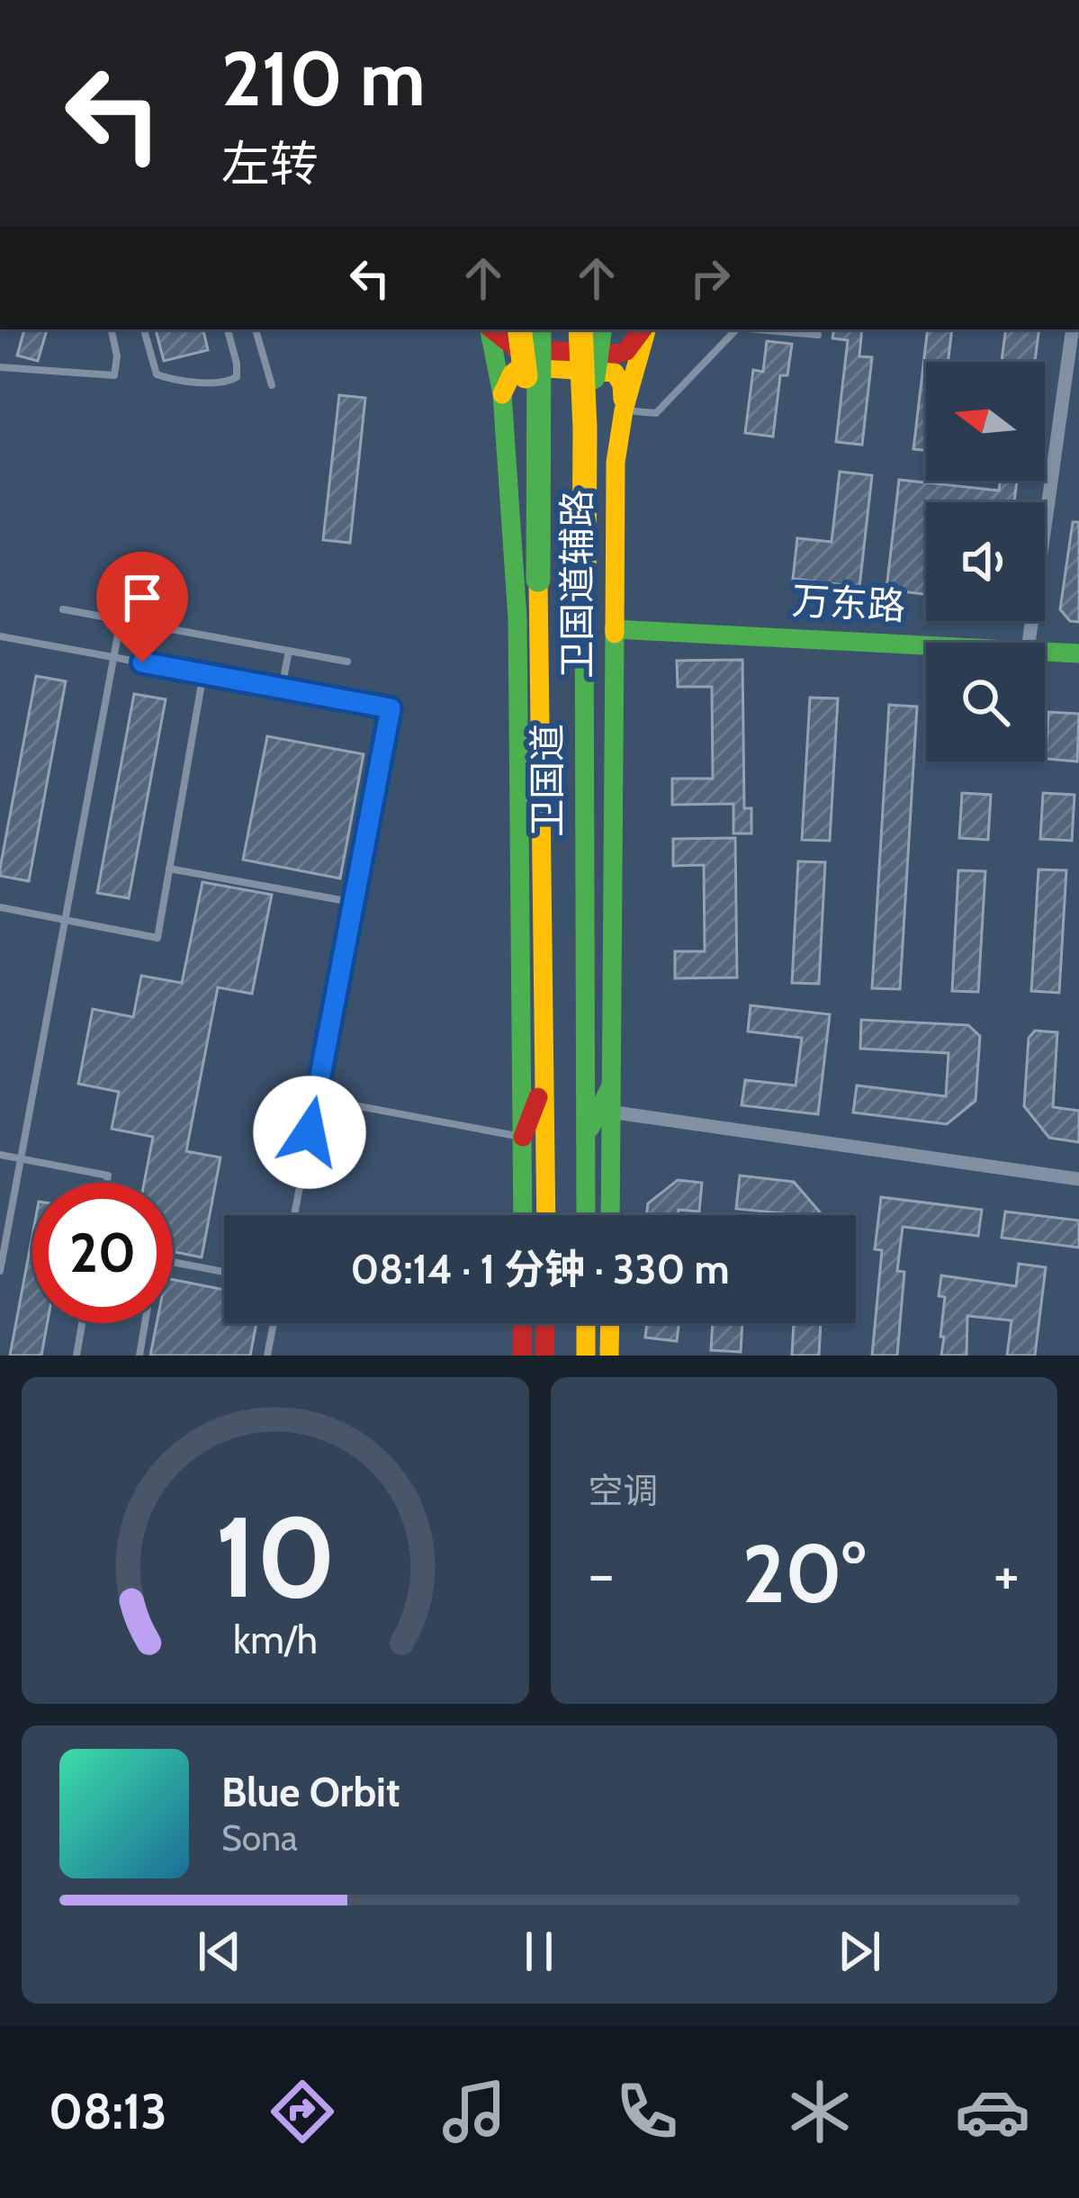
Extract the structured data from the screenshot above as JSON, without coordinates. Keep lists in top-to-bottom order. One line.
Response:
{"streets":{"main road":["卫国道辅路","万东路","卫国道"]},"crossings":[["卫国道辅路","万东路"]],"north":"left","page":{"turn":["210 m","左转"],"limit":"20","trip":"08:14 · 1 分钟 · 330 m","tile":"空调","heat":["−","20°","+"],"song":["Blue Orbit","Sona"],"tabs":"08:13","gauge":["10","km/h"]}}
